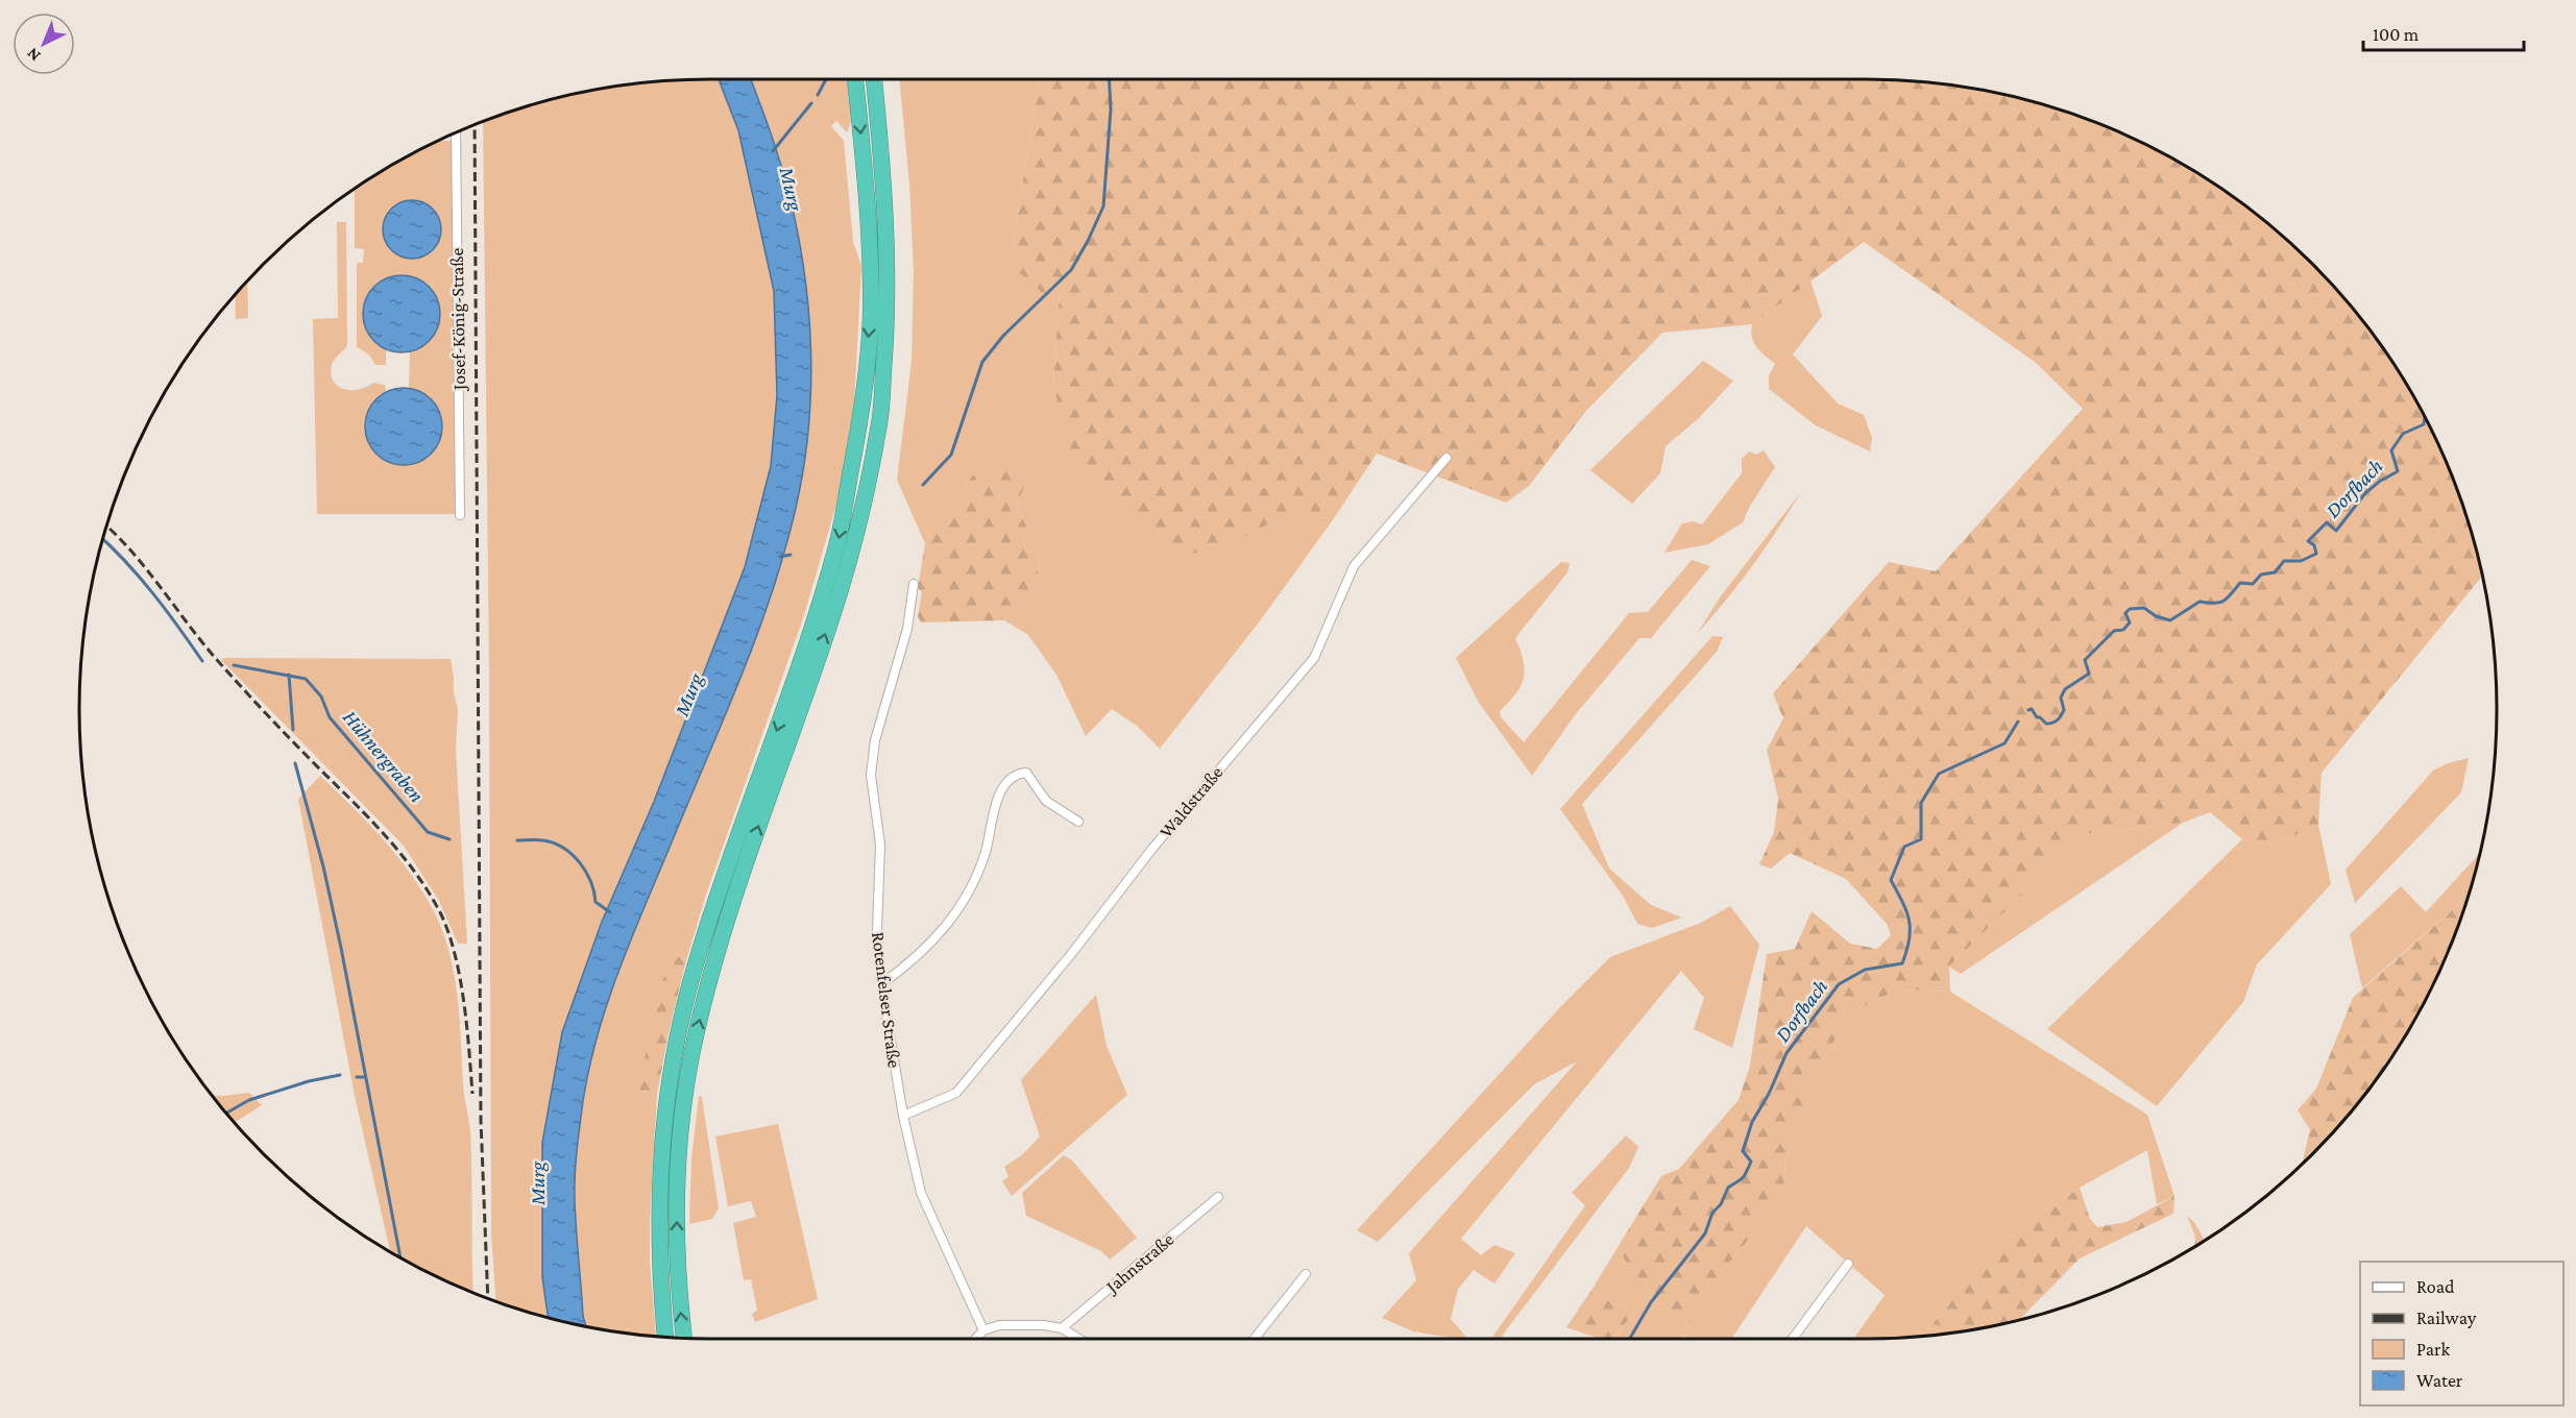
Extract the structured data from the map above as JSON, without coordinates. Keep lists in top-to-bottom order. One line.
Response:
{"streets":{"street":["Josef-König-Straße","Waldstraße","Rotenfelser Straße","Jahnstraße"]},"crossings":[["Waldstraße","Rotenfelser Straße"]],"water":["Murg","Dorfbach","Hühnergraben"],"legend":["Road","Railway","Park","Water"],"scale_bar":"100 m","north":"bottom left"}
